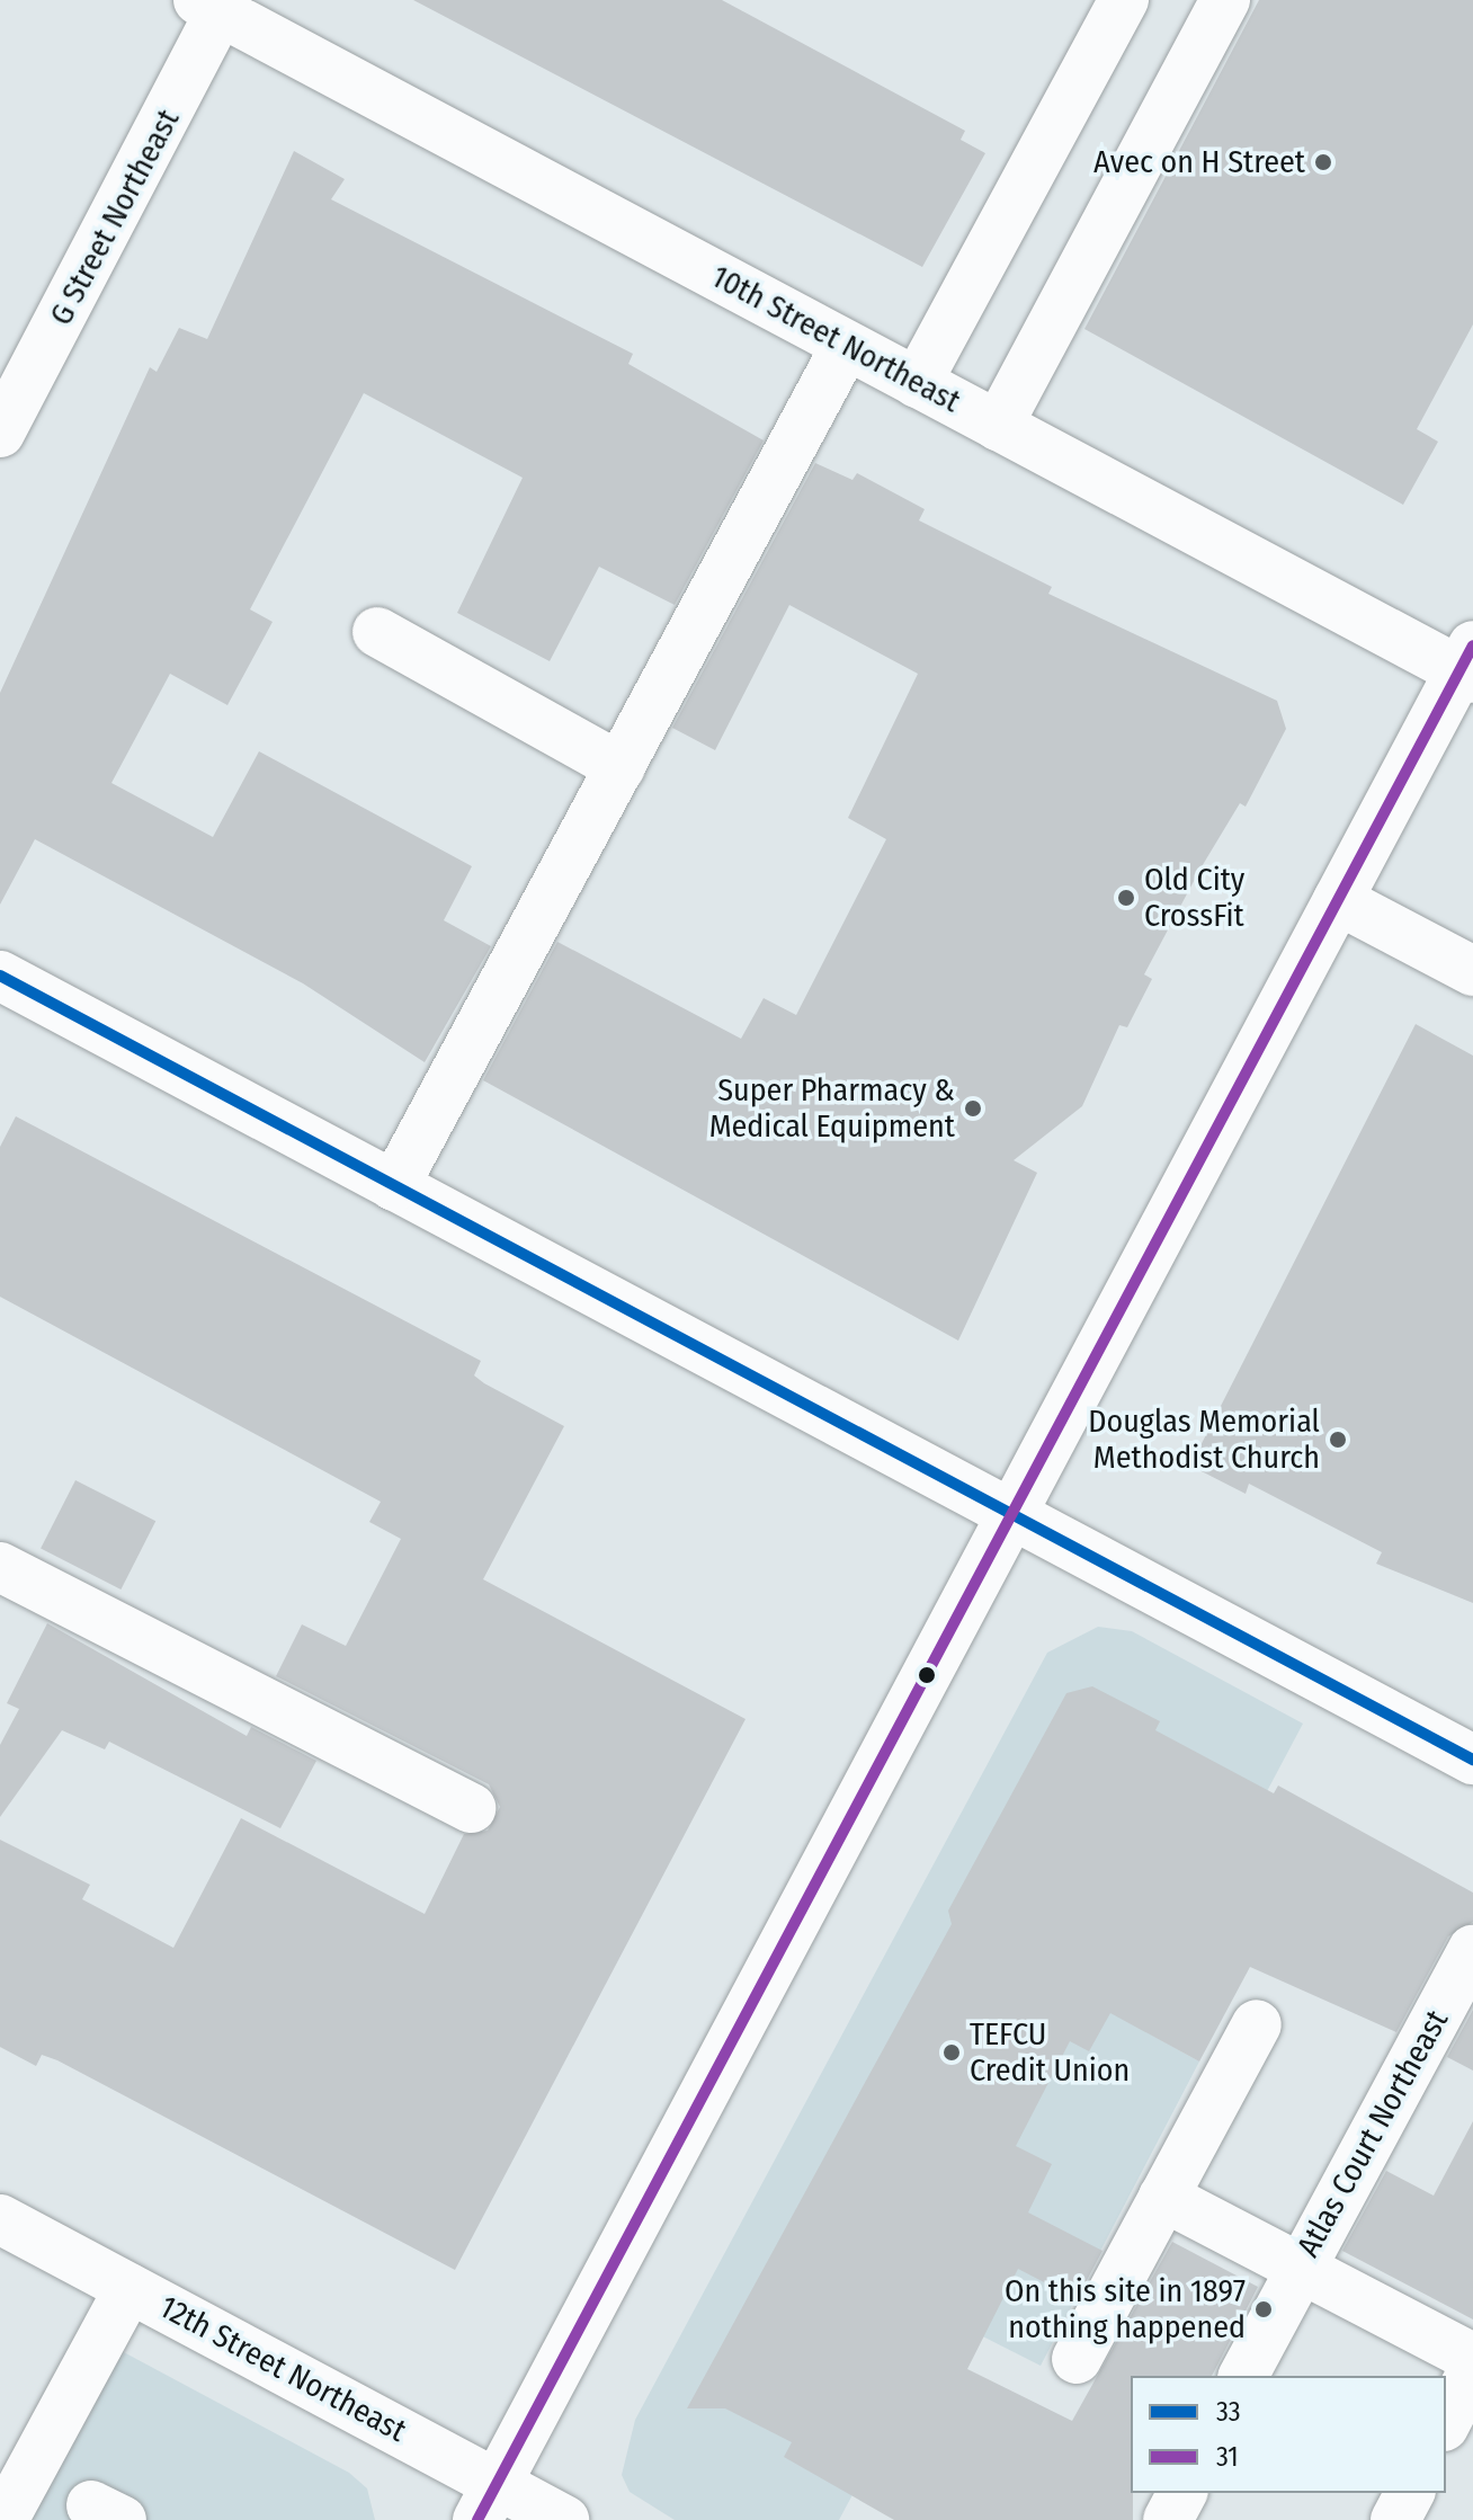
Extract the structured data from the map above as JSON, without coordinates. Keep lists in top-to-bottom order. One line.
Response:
{"streets":{"street":["G Street Northeast","10th Street Northeast","Atlas Court Northeast","12th Street Northeast"]},"crossings":[["G Street Northeast","10th Street Northeast"]],"places":["Avec on H Street","Old City CrossFit","Super Pharmacy & Medical Equipment","Douglas Memorial Methodist Church","TEFCU Credit Union","On this site in 1897 nothing happened"],"lines":["transit line 31","transit line 33"],"legend":["33","31"]}
